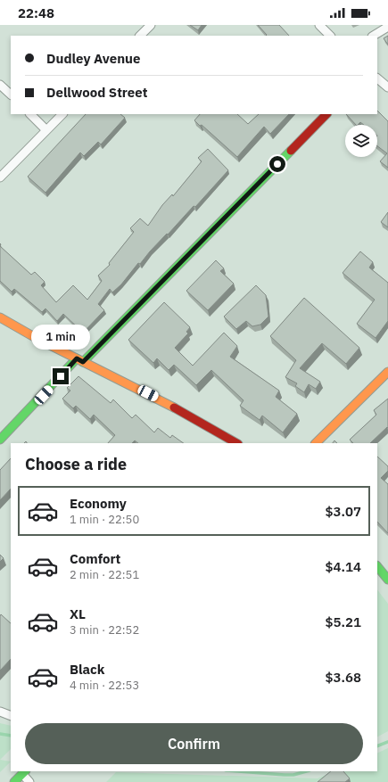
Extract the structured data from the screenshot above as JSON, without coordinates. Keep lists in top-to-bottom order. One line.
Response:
{"page":{"status":"22:48","banner":["Dudley Avenue","Dellwood Street"],"bubble":"1 min","heading":"Choose a ride","list":[{"name":"Economy","note":"1 min · 22:50","value":"$3.07"},{"name":"Comfort","note":"2 min · 22:51","value":"$4.14"},{"name":"XL","note":"3 min · 22:52","value":"$5.21"},{"name":"Black","note":"4 min · 22:53","value":"$3.68"}],"buttons":"Confirm"}}
